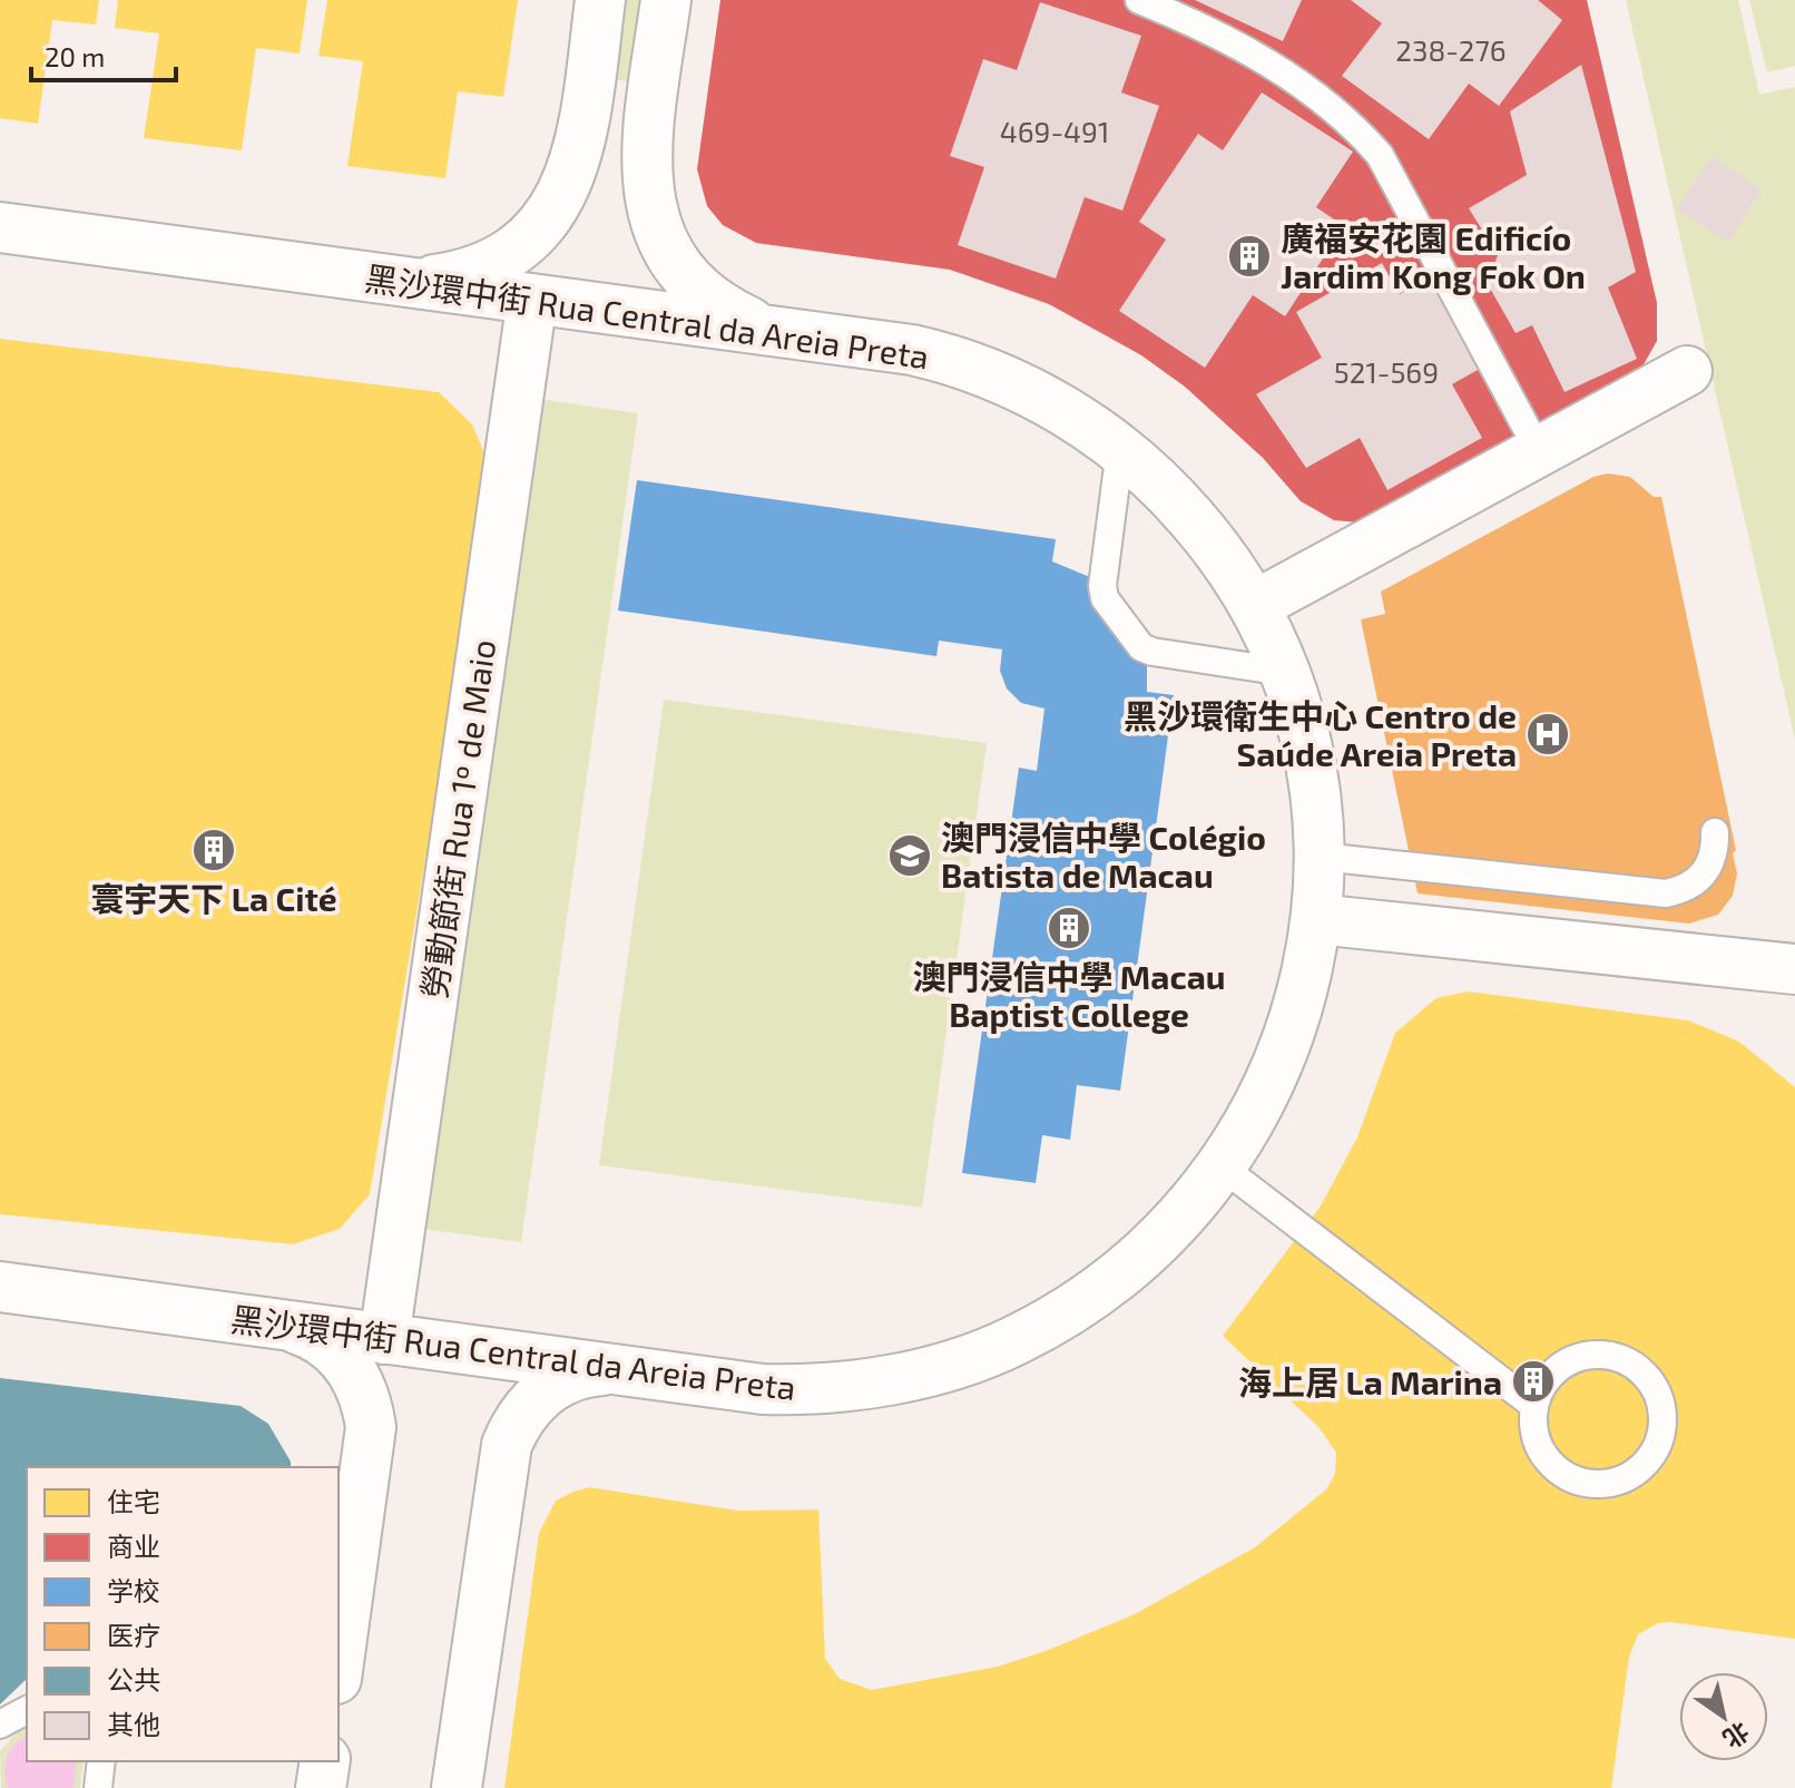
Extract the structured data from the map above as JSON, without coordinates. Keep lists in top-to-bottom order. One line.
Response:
{"streets":{"street":["黑沙環中街 Rua Central da Areia Preta","勞動節街 Rua 1º de Maio"]},"crossings":[["黑沙環中街 Rua Central da Areia Preta","勞動節街 Rua 1º de Maio"]],"places":{"building":["廣福安花園 Edificío Jardim Kong Fok On","寰宇天下 La Cité","澳門浸信中學 Macau Baptist College","海上居 La Marina"],"hospital":["黑沙環衛生中心 Centro de Saúde Areia Preta"],"school or university":["澳門浸信中學 Colégio Batista de Macau"]},"house_numbers":["238-276","469-491","521-569"],"legend":["住宅","商业","学校","医疗","公共","其他"],"scale_bar":"20 m","north":"bottom right"}
